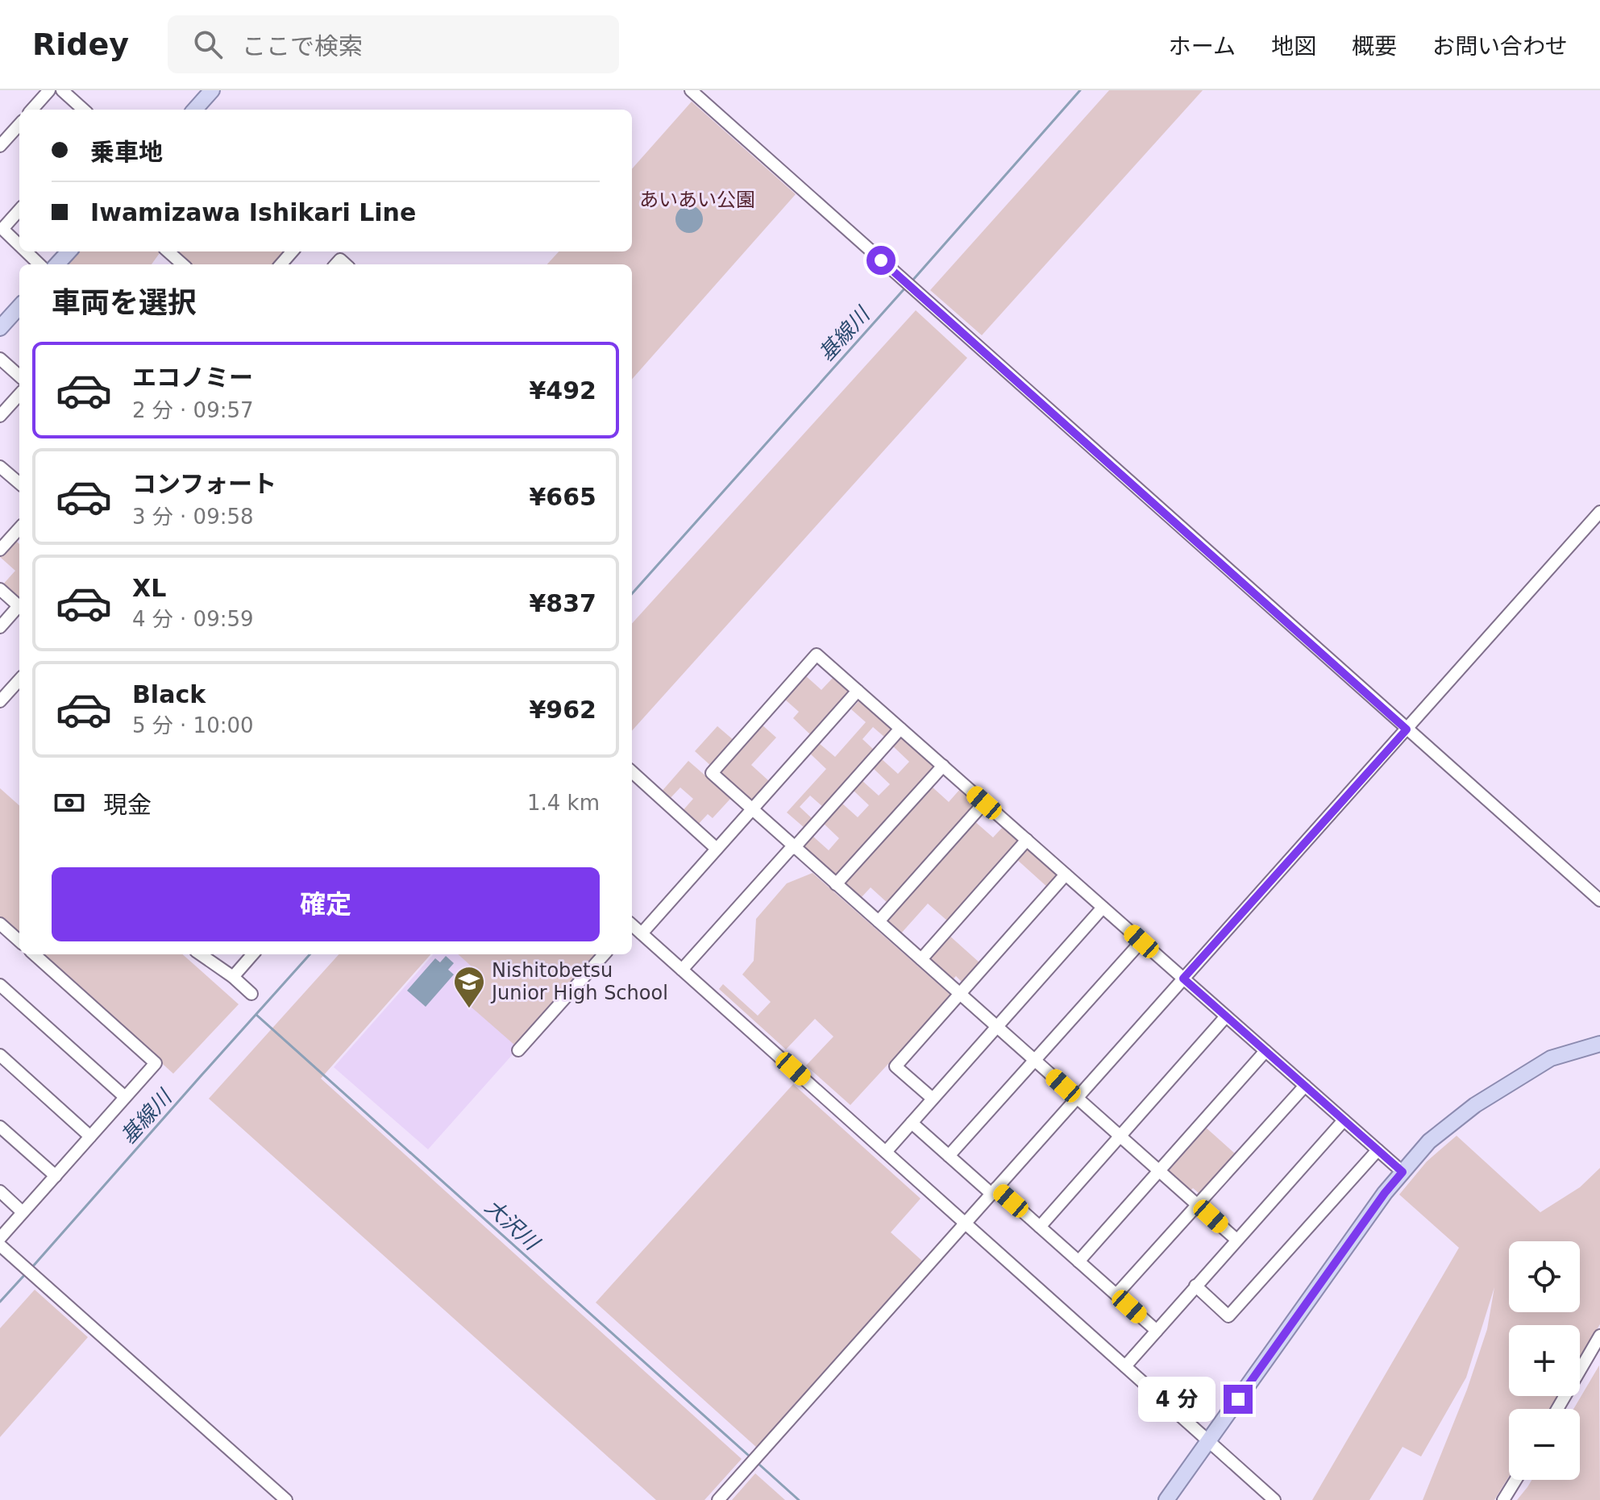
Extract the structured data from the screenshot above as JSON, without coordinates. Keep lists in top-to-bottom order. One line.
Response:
{"water":["基線川","大沢川"],"parks":["あいあい公園"],"places":{"school or university":["Nishitobetsu Junior High School"]},"page":{"header":"Ridey","search":"ここで検索","nav":["ホーム","地図","概要","お問い合わせ"],"banner":["乗車地","Iwamizawa Ishikari Line"],"heading":"車両を選択","list":[{"name":"エコノミー","note":"2 分 · 09:57","value":"¥492"},{"name":"コンフォート","note":"3 分 · 09:58","value":"¥665"},{"name":"XL","note":"4 分 · 09:59","value":"¥837"},{"name":"Black","note":"5 分 · 10:00","value":"¥962"}],"pay":["現金","1.4 km"],"buttons":"確定","map_buttons":["+","−"],"bubble":"4 分"}}
